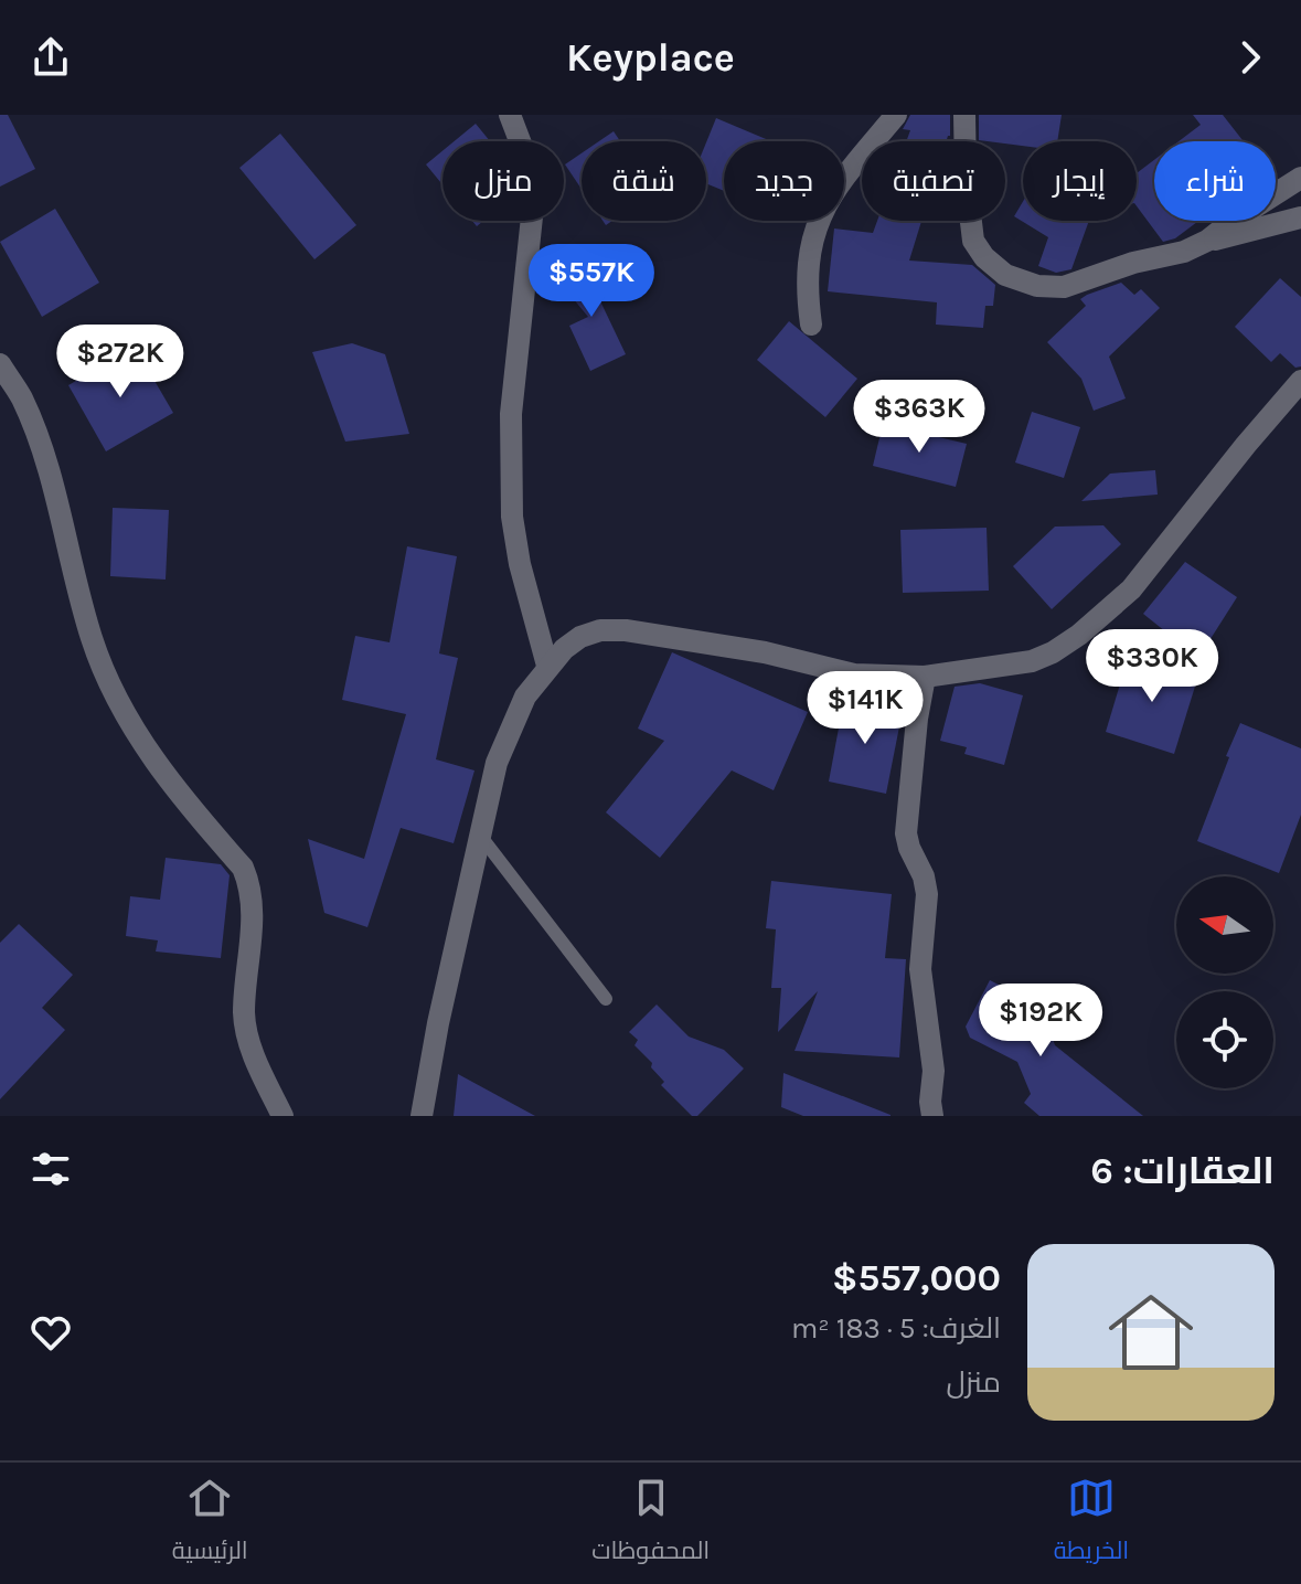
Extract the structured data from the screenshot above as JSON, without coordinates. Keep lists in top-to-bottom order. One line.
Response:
{"north":"left","page":{"header":"Keyplace","chip":["شراء","إيجار","تصفية","جديد","شقة","منزل"],"price":["$557K","$272K","$363K","$330K","$141K","$192K"],"heading":"العقارات: 6","list":[{"name":"$557,000","note":"الغرف: 5 · 183 m² · منزل"}],"tabs":["الخريطة","المحفوظات","الرئيسية"]}}
